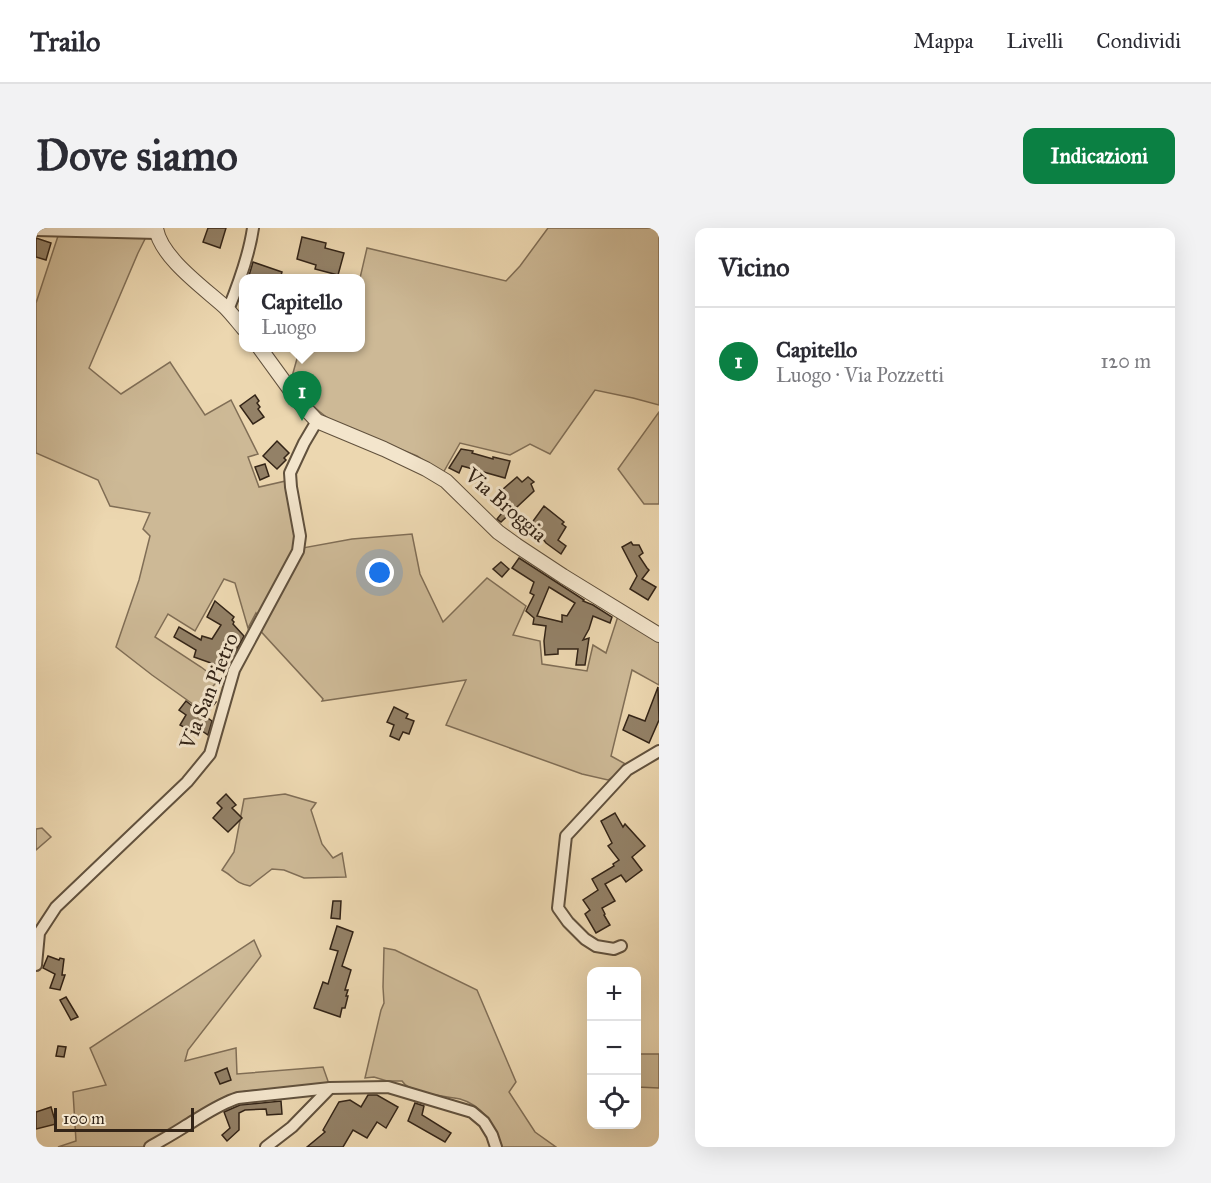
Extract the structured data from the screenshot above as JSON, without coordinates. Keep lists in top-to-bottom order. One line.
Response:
{"streets":{"street":["Via Broggia","Via San Pietro"]},"crossings":[["Via Broggia","Via San Pietro"]],"scale_bar":"100 m","page":{"header":"Trailo","nav":["Mappa","Livelli","Condividi"],"buttons":"Indicazioni","title":"Dove siamo","heading":"Vicino","popup":["Capitello","Luogo"],"list":[{"mark":"1","name":"Capitello","note":"Luogo · Via Pozzetti","value":"120 m"}],"pins":"1","map_buttons":["+","−"],"scale":"100 m"}}
